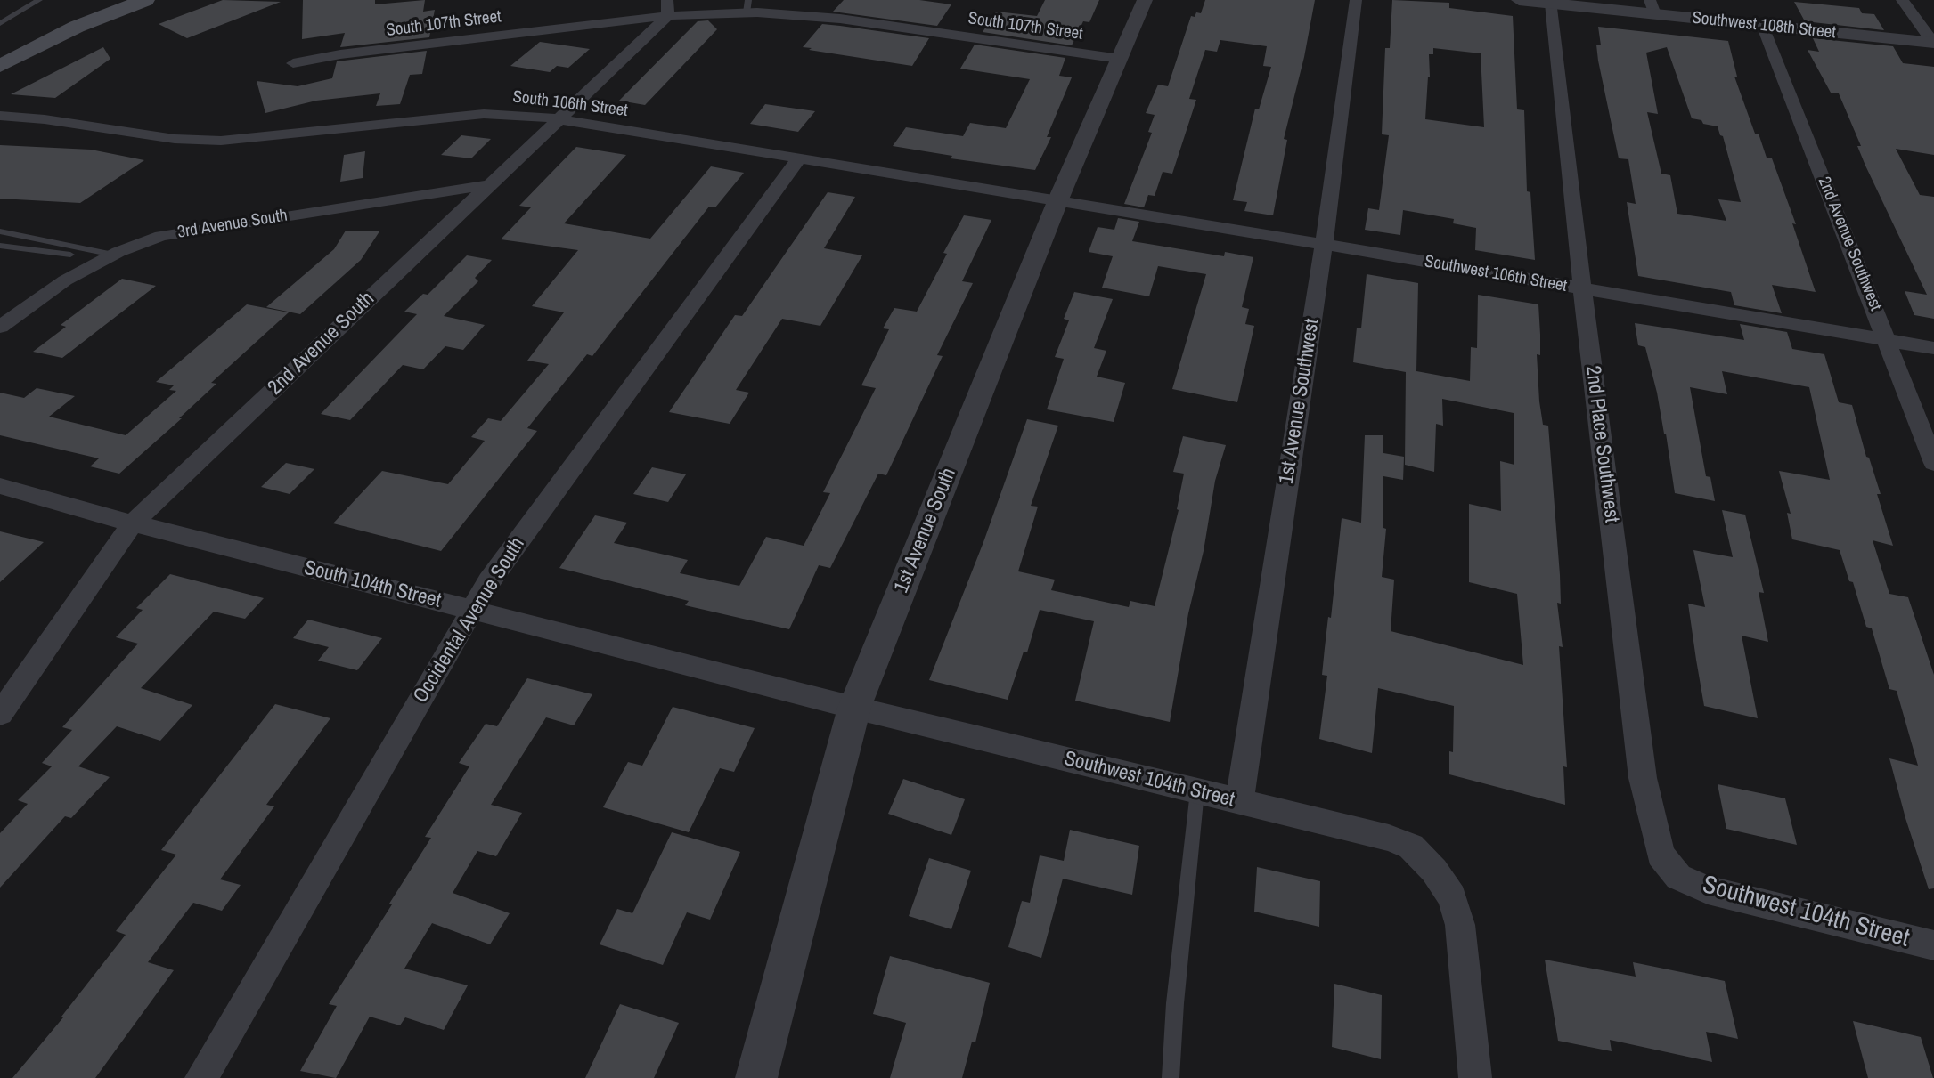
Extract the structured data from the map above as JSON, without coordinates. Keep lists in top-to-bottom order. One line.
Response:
{"streets":{"street":["South 107th Street","Southwest 108th Street","South 106th Street","3rd Avenue South","2nd Avenue Southwest","Southwest 106th Street","2nd Avenue South","1st Avenue Southwest","2nd Place Southwest","1st Avenue South","South 104th Street","Occidental Avenue South","Southwest 104th Street"]},"crossings":[["South 107th Street","2nd Avenue South"],["South 107th Street","1st Avenue South"],["Southwest 108th Street","2nd Avenue Southwest"],["Southwest 108th Street","2nd Place Southwest"],["South 106th Street","Southwest 106th Street"],["South 106th Street","2nd Avenue South"],["South 106th Street","1st Avenue South"],["South 106th Street","Occidental Avenue South"],["3rd Avenue South","2nd Avenue South"],["2nd Avenue Southwest","Southwest 106th Street"],["Southwest 106th Street","1st Avenue Southwest"],["Southwest 106th Street","2nd Place Southwest"],["Southwest 106th Street","1st Avenue South"],["2nd Avenue South","South 104th Street"],["1st Avenue Southwest","Southwest 104th Street"],["2nd Place Southwest","Southwest 104th Street"],["1st Avenue South","South 104th Street"],["1st Avenue South","Southwest 104th Street"],["South 104th Street","Occidental Avenue South"],["South 104th Street","Southwest 104th Street"]]}
